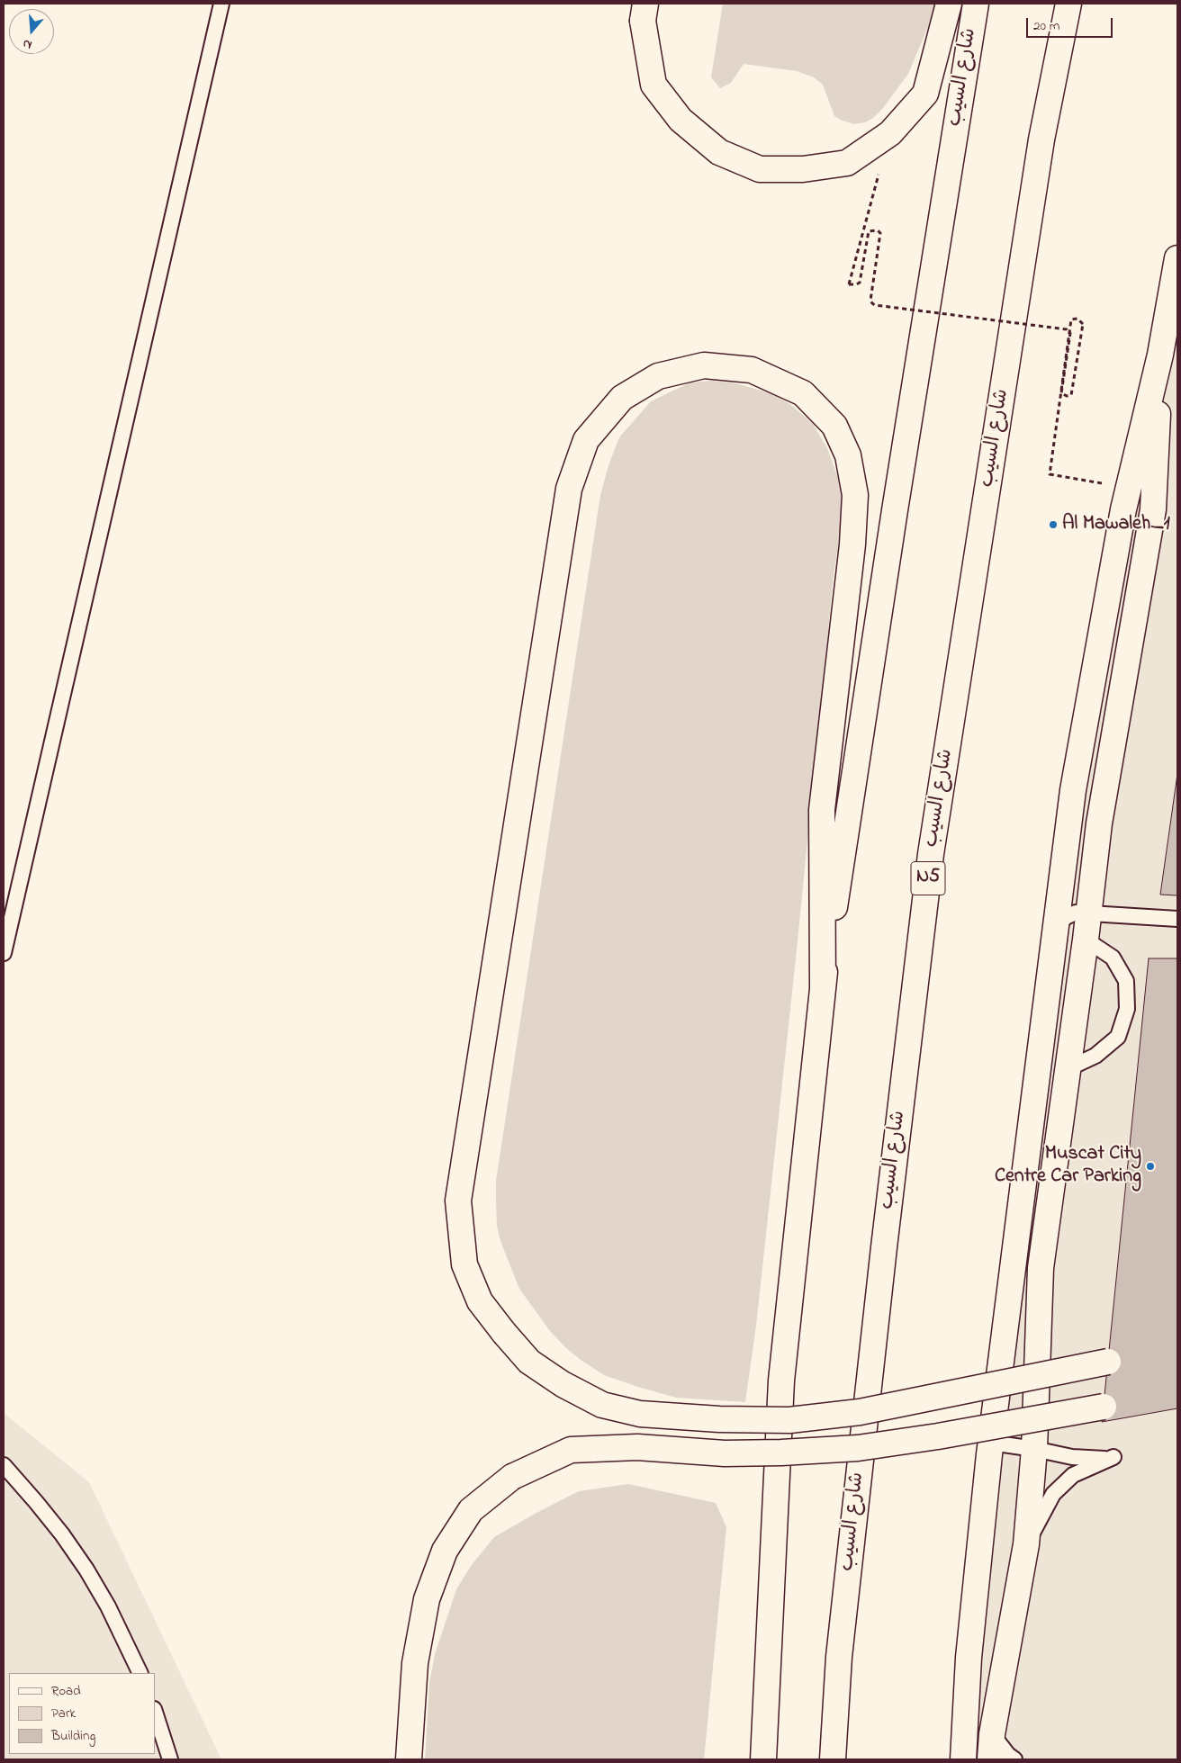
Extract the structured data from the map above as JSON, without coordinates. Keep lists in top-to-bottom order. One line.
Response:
{"streets":{"main road":["شارع السيب","N5"]},"places":["Al Mawaleh_1","Muscat City Centre Car Parking"],"legend":["Road","Park","Building"],"scale_bar":"20 m","north":"bottom"}
